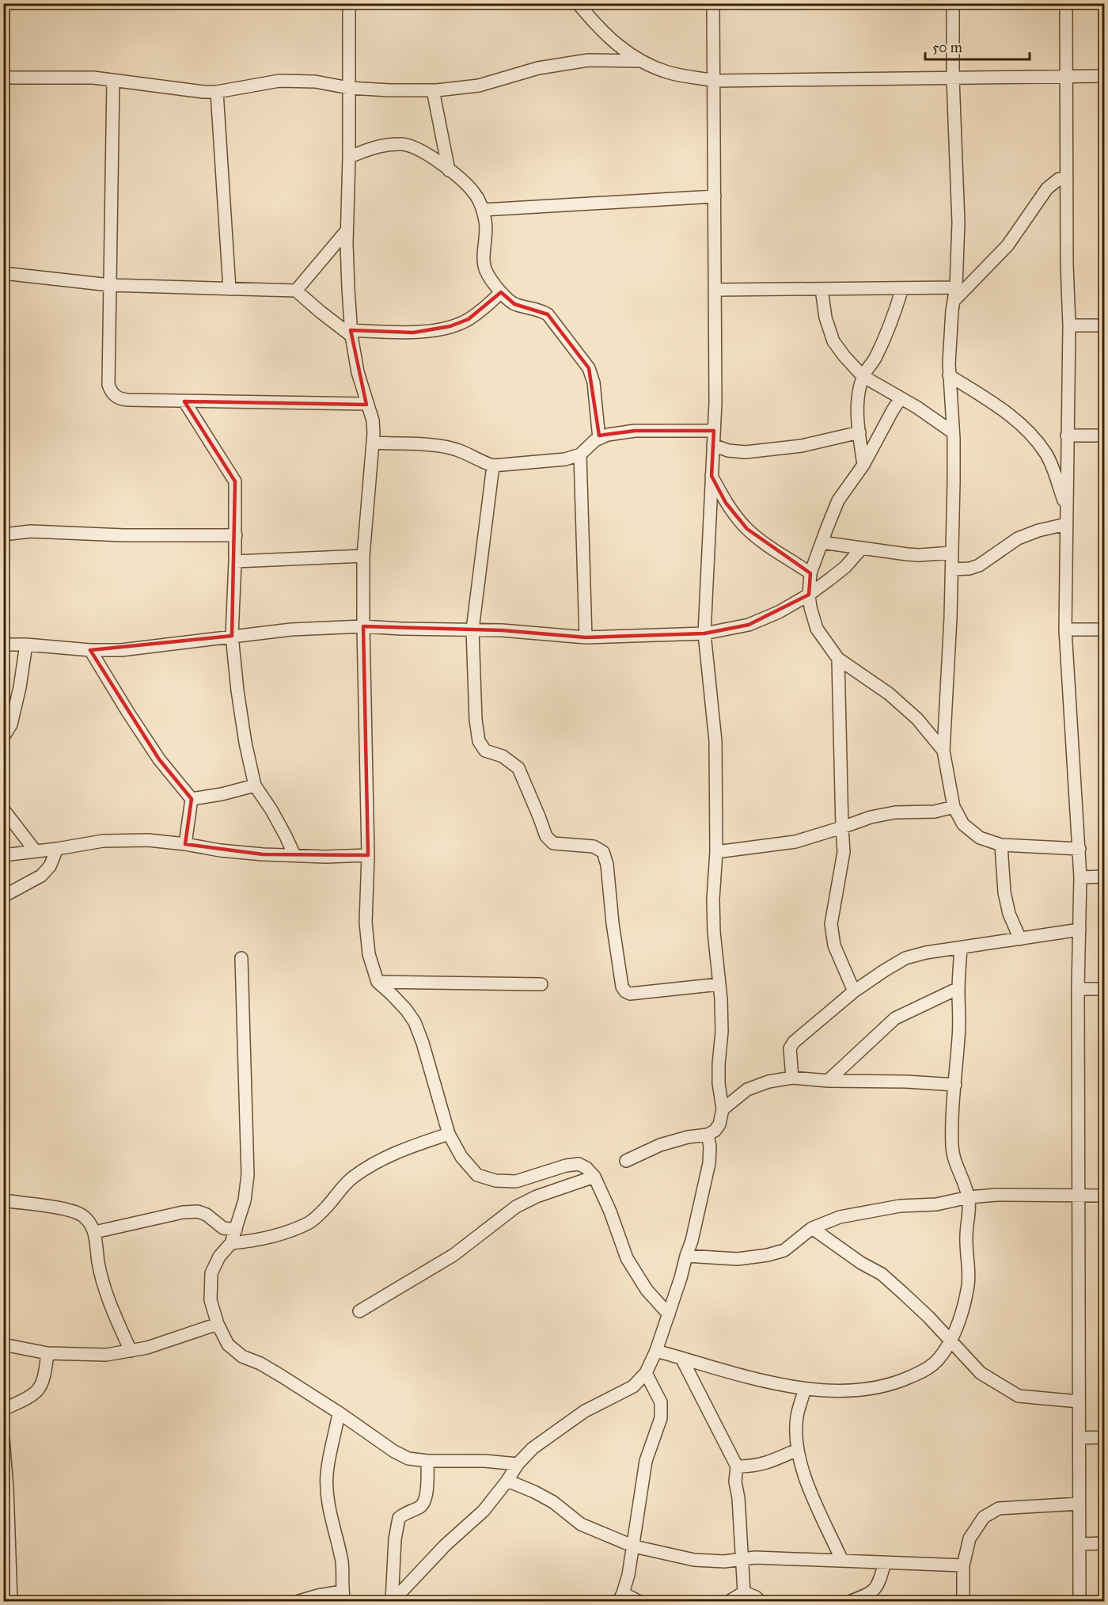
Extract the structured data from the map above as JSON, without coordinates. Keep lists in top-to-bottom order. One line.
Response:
{"scale_bar":"50 m"}
